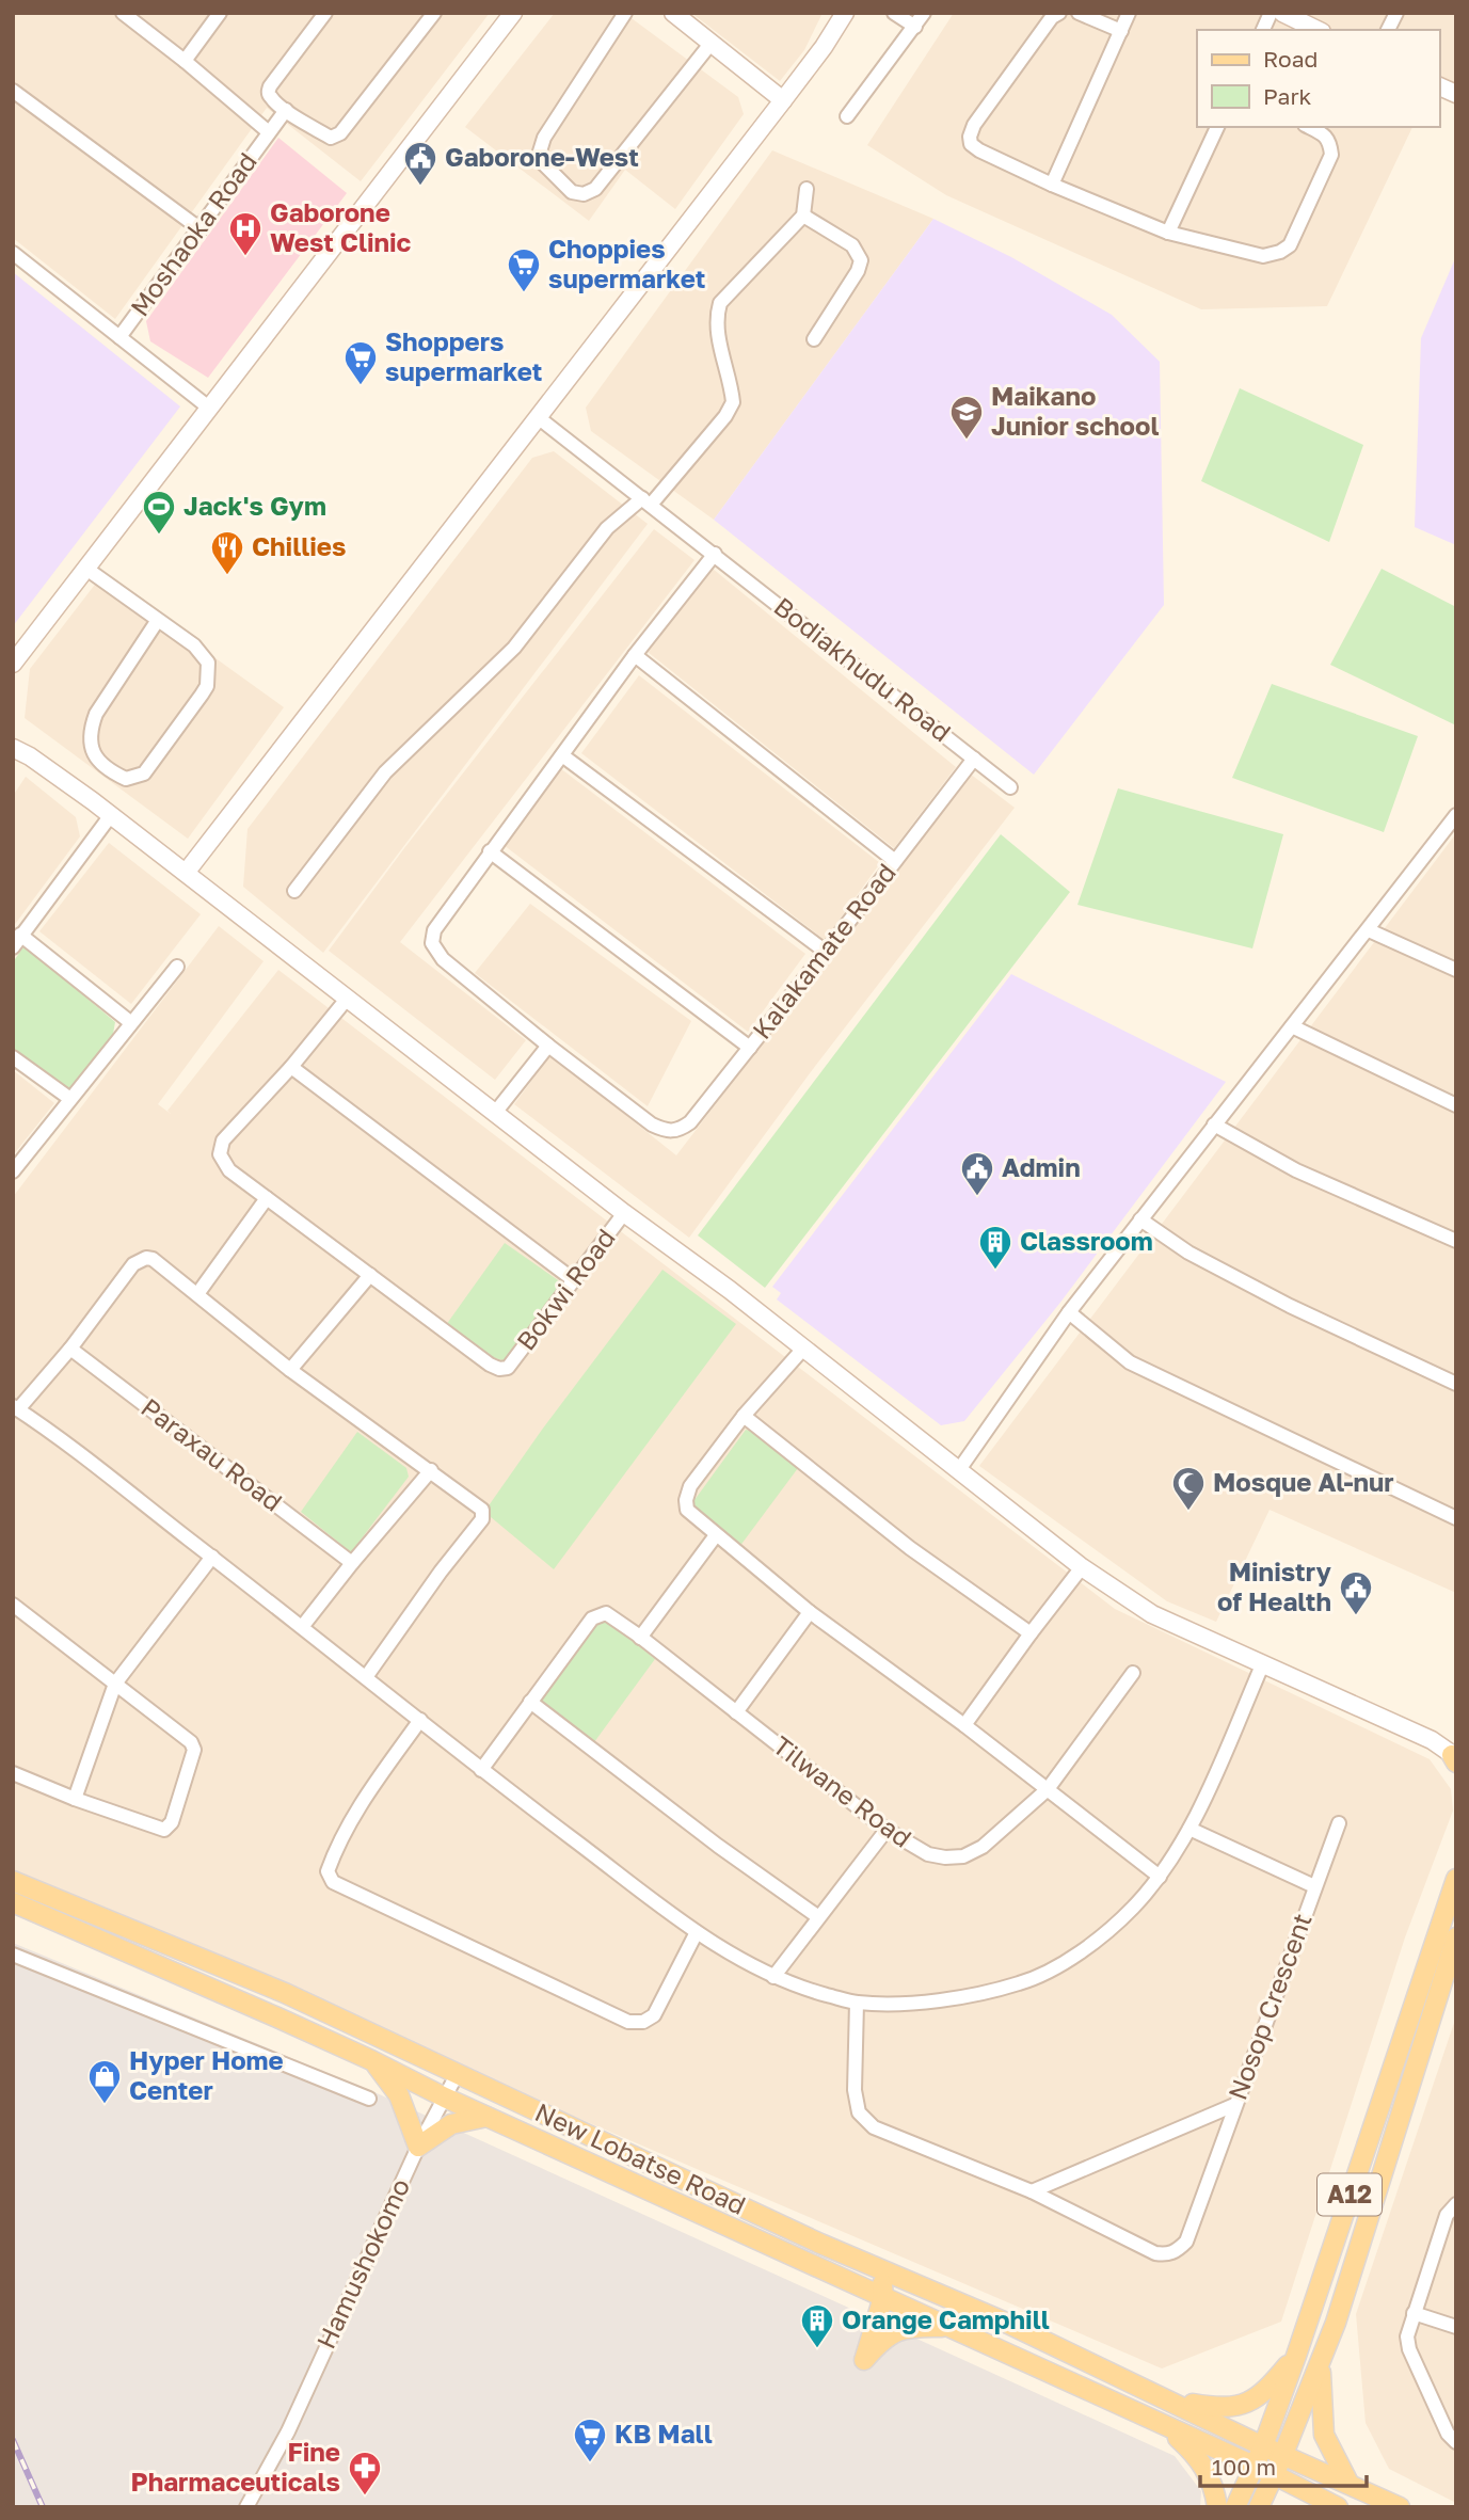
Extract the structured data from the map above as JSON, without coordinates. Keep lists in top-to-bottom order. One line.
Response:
{"streets":{"main road":["New Lobatse Road","A12"],"street":["Moshaoka Road","Bodiakhudu Road","Kalakamate Road","Bokwi Road","Paraxau Road","Tilwane Road","Nosop Crescent","Hamushokomo"]},"crossings":[["Bodiakhudu Road","Kalakamate Road"],["New Lobatse Road","A12"],["New Lobatse Road","Hamushokomo"]],"places":{"public building":["Gaborone-West","Admin","Ministry of Health"],"hospital":["Gaborone West Clinic"],"supermarket":["Choppies supermarket","Shoppers supermarket","KB Mall"],"school or university":["Maikano Junior school"],"sports":["Jack's Gym"],"restaurant":["Chillies"],"building":["Classroom","Orange Camphill"],"mosque":["Mosque Al-nur"],"shop":["Hyper Home Center"],"pharmacy":["Fine Pharmaceuticals"]},"legend":["Road","Park"],"scale_bar":"100 m"}
